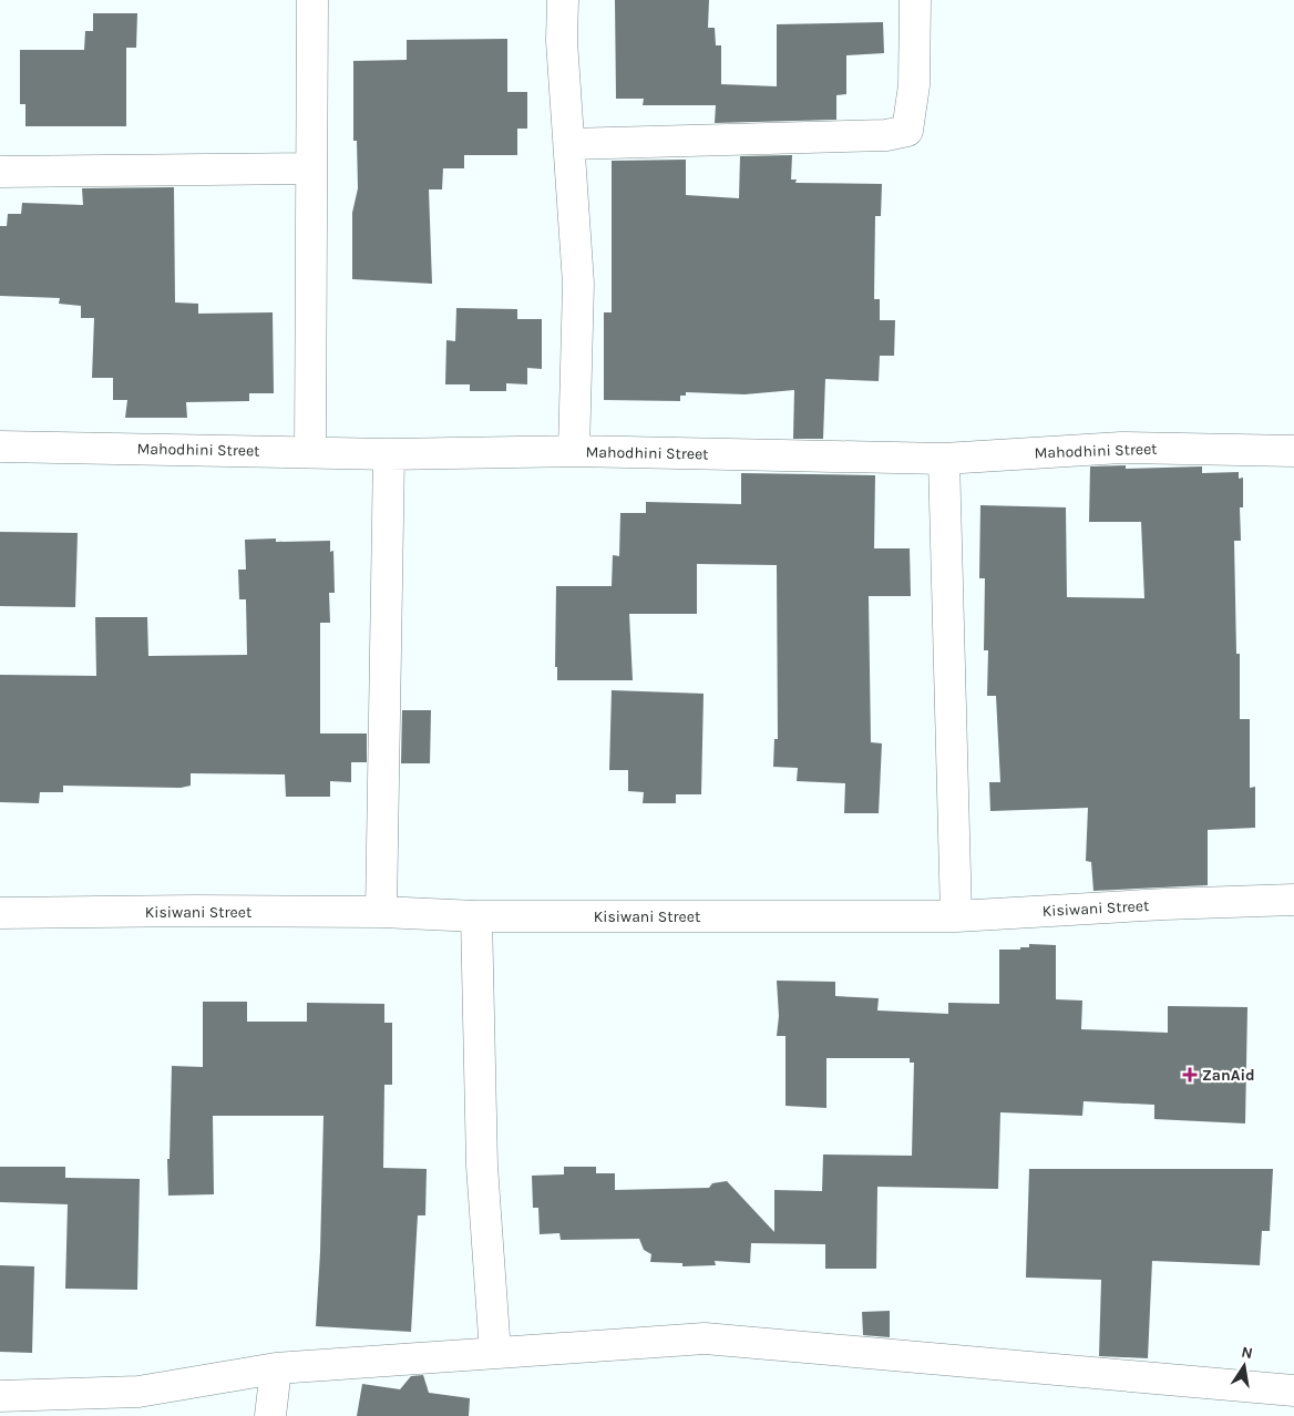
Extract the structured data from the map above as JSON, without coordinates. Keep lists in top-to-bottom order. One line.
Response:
{"streets":{"street":["Mahodhini Street","Kisiwani Street"]},"places":{"health":["ZanAid"]},"north":"top"}
